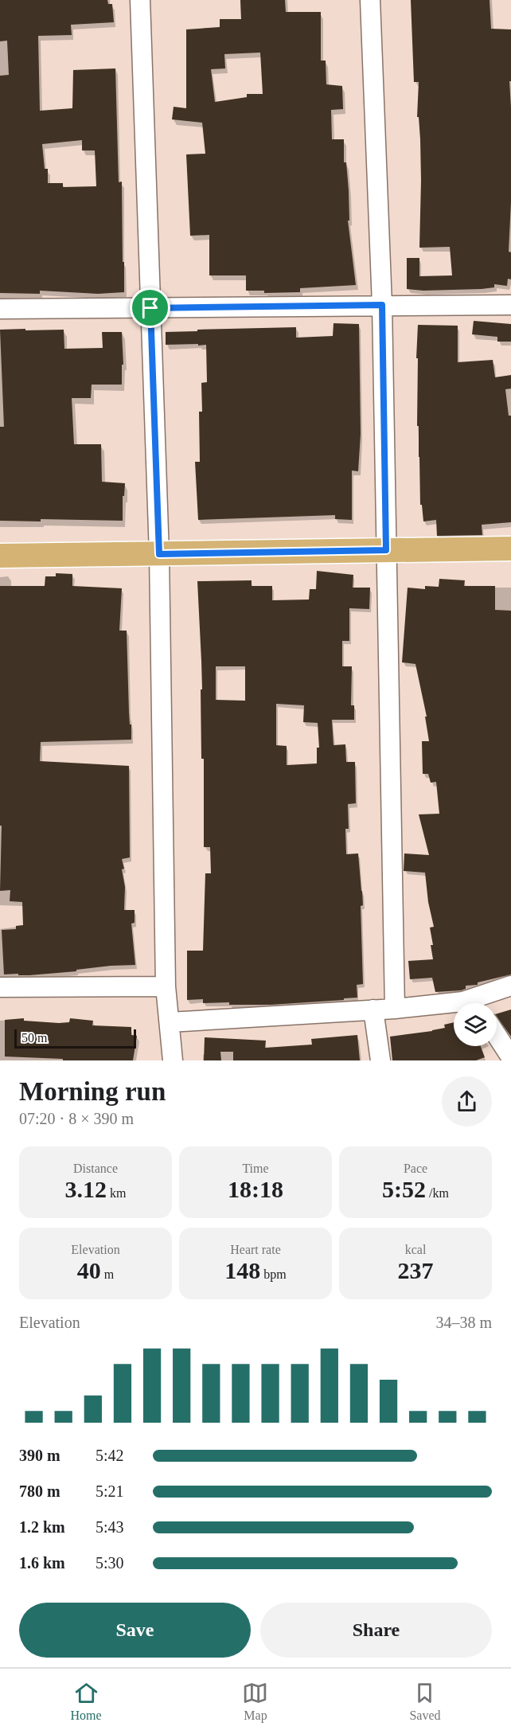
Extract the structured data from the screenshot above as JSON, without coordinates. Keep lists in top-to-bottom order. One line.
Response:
{"scale_bar":"50 m","page":{"scale":"50 m","heading":["Morning run","07:20 · 8 × 390 m"],"stats":[["Distance","3.12 km"],["Time","18:18"],["Pace","5:52 /km"],["Elevation","40 m"],["Heart rate","148 bpm"],["kcal","237"]],"chart":["Elevation","34–38 m"],"list":[{"name":"390 m","note":"5:42"},{"name":"780 m","note":"5:21"},{"name":"1.2 km","note":"5:43"},{"name":"1.6 km","note":"5:30"}],"buttons":["Save","Share"],"tabs":["Home","Map","Saved"]}}
